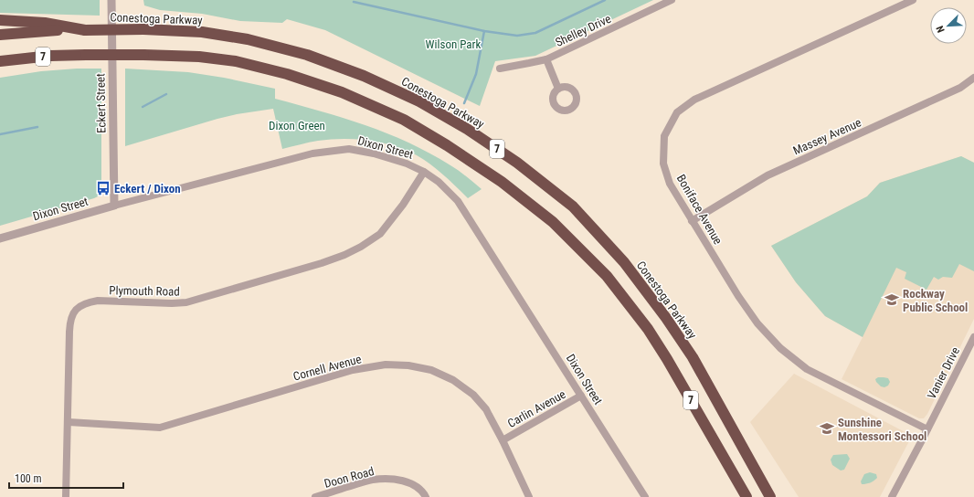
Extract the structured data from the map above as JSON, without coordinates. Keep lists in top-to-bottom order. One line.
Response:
{"streets":{"highway":["Conestoga Parkway","7"],"street":["Shelley Drive","Eckert Street","Massey Avenue","Dixon Street","Boniface Avenue","Plymouth Road","Cornell Avenue","Vanier Drive","Carlin Avenue","Doon Road"]},"crossings":[["Eckert Street","Dixon Street"],["Massey Avenue","Boniface Avenue"],["Dixon Street","Plymouth Road"],["Dixon Street","Carlin Avenue"],["Boniface Avenue","Vanier Drive"],["Plymouth Road","Cornell Avenue"],["Cornell Avenue","Carlin Avenue"]],"parks":["Wilson Park","Dixon Green"],"places":{"bus stop":["Eckert / Dixon"],"school or university":["Rockway Public School","Sunshine Montessori School"]},"scale_bar":"100 m","north":"bottom left"}
